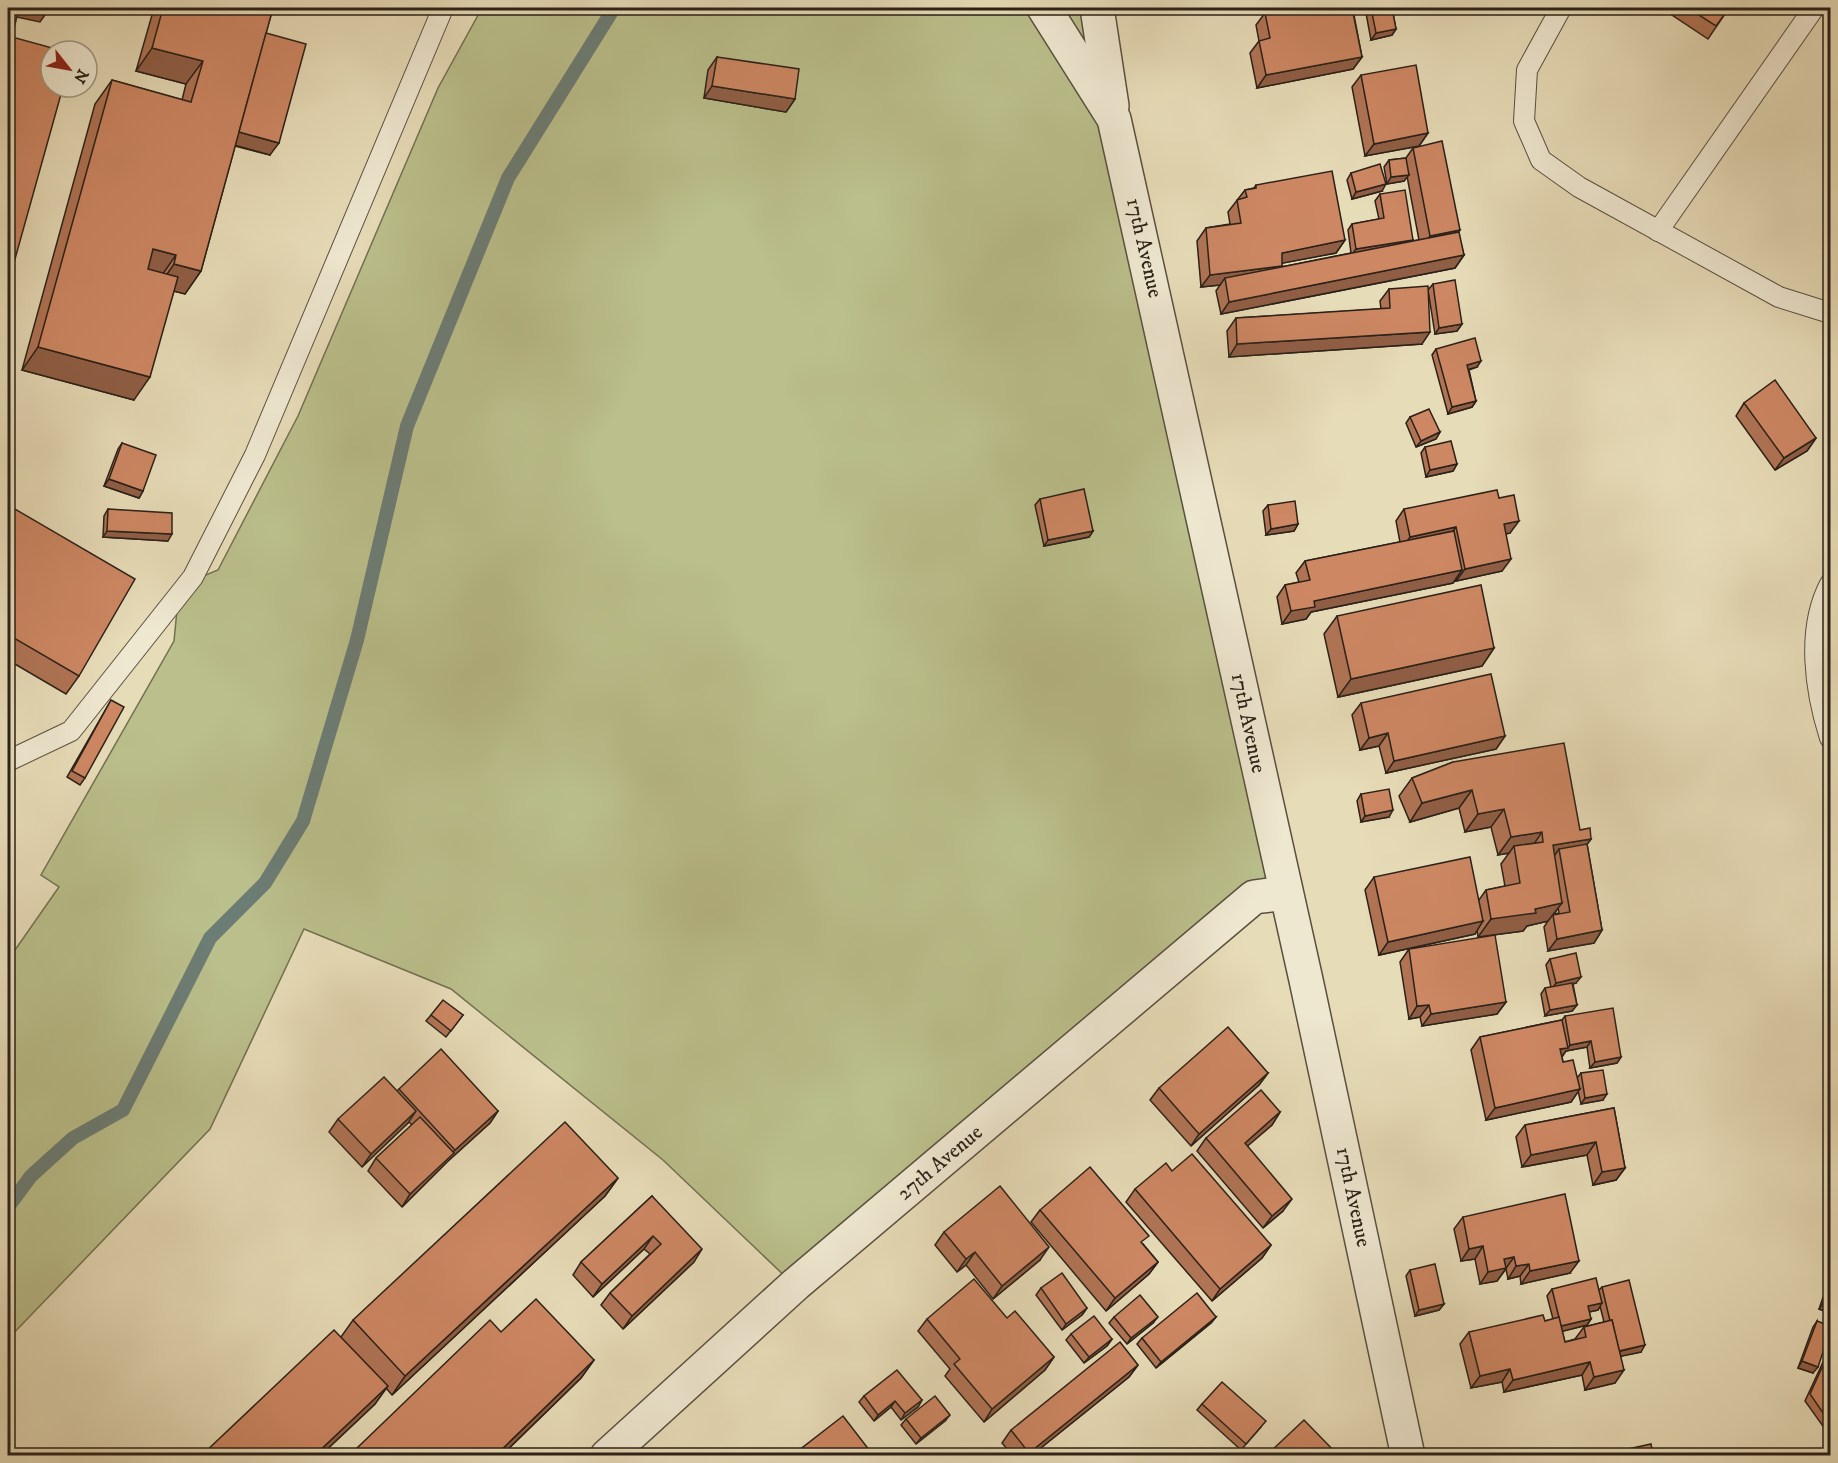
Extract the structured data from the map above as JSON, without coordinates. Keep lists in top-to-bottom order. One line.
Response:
{"streets":{"street":["17th Avenue","27th Avenue"]},"crossings":[["17th Avenue","27th Avenue"]],"north":"bottom right"}
